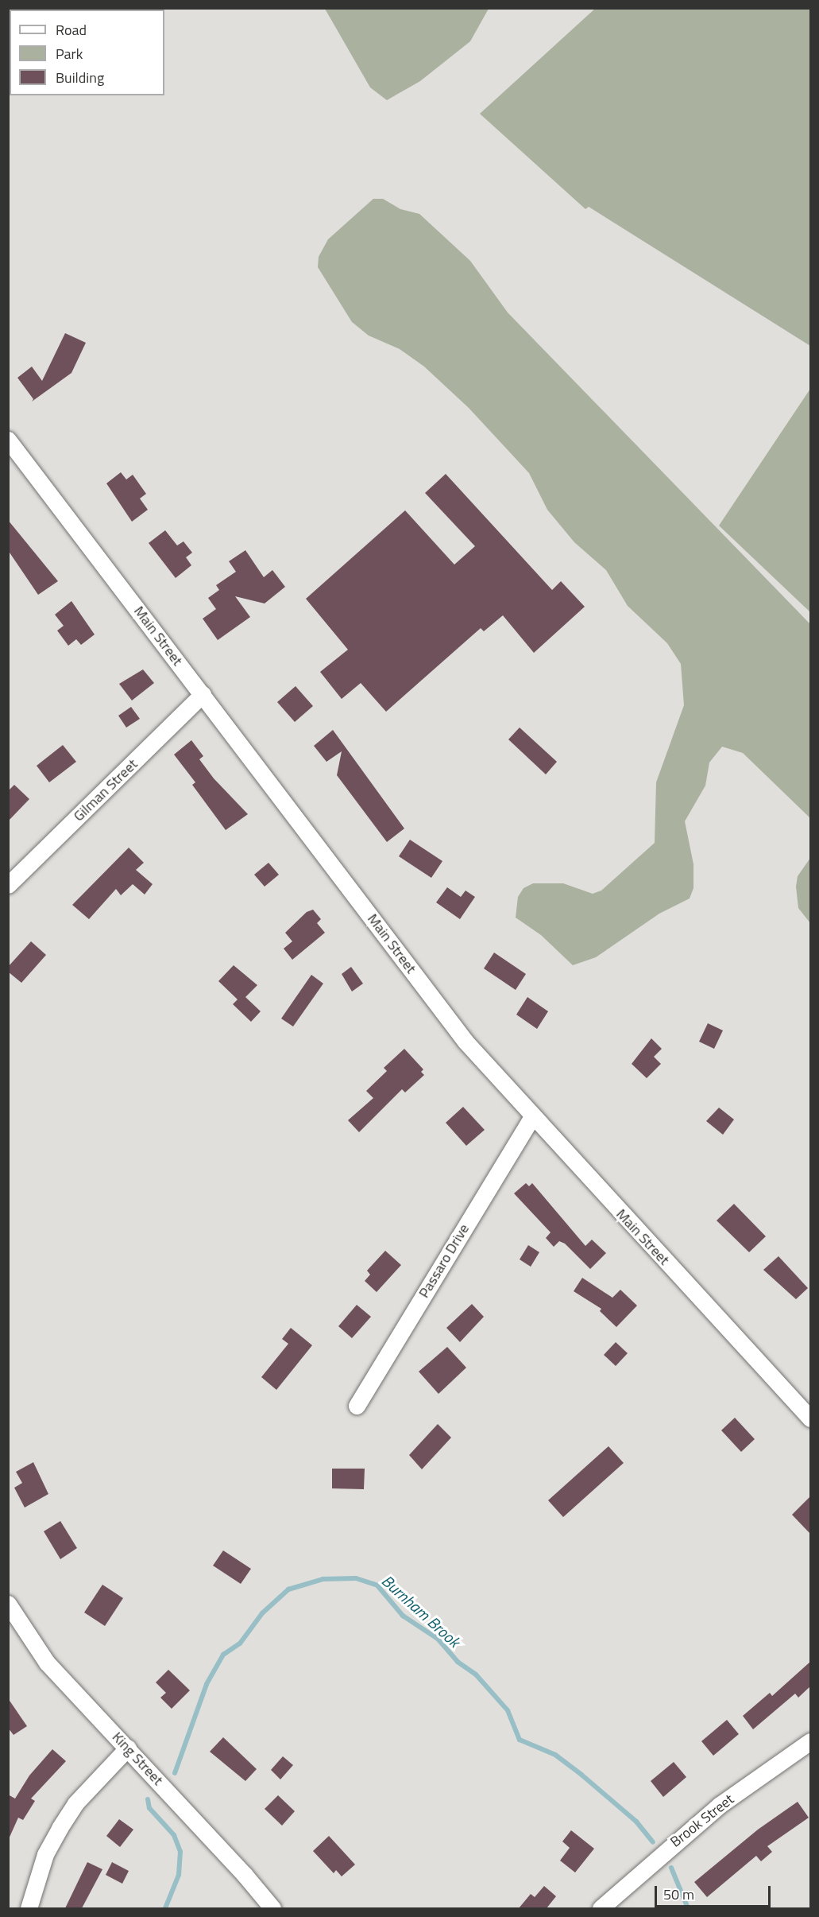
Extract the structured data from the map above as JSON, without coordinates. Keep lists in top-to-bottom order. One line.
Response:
{"streets":{"street":["Main Street","Gilman Street","Passaro Drive","King Street","Brook Street"]},"crossings":[["Main Street","Gilman Street"],["Main Street","Passaro Drive"]],"water":["Burnham Brook"],"legend":["Road","Park","Building"],"scale_bar":"50 m"}
